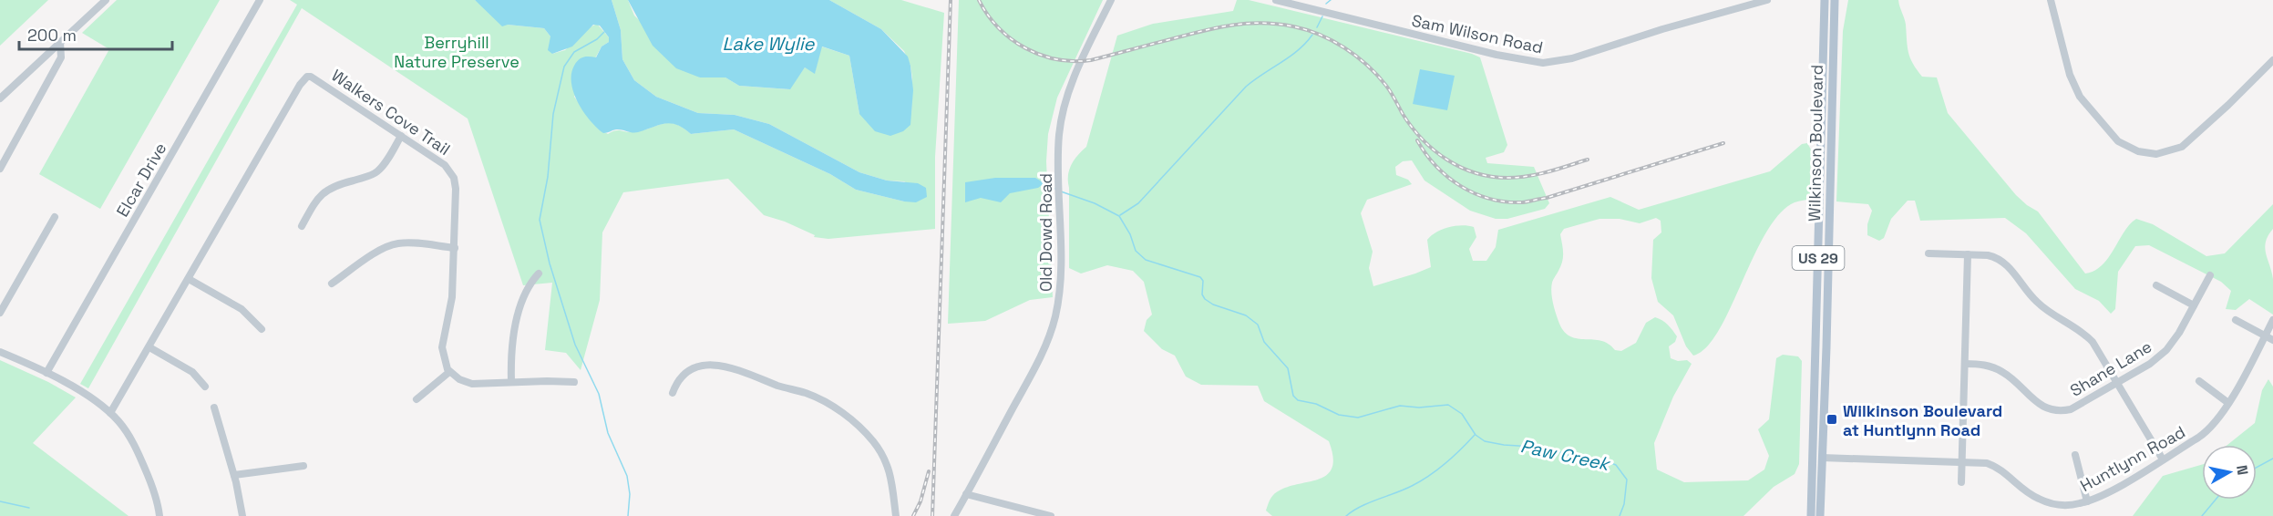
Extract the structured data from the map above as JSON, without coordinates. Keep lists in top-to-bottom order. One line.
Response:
{"streets":{"main road":["Wilkinson Boulevard","US 29"],"street":["Sam Wilson Road","Walkers Cove Trail","Elcar Drive","Old Dowd Road","Shane Lane","Huntlynn Road"]},"crossings":[["Wilkinson Boulevard","Huntlynn Road"]],"water":["Lake Wylie","Paw Creek"],"parks":["Berryhill Nature Preserve"],"places":{"transit":["Wilkinson Boulevard at Huntlynn Road"]},"scale_bar":"200 m","north":"right"}
